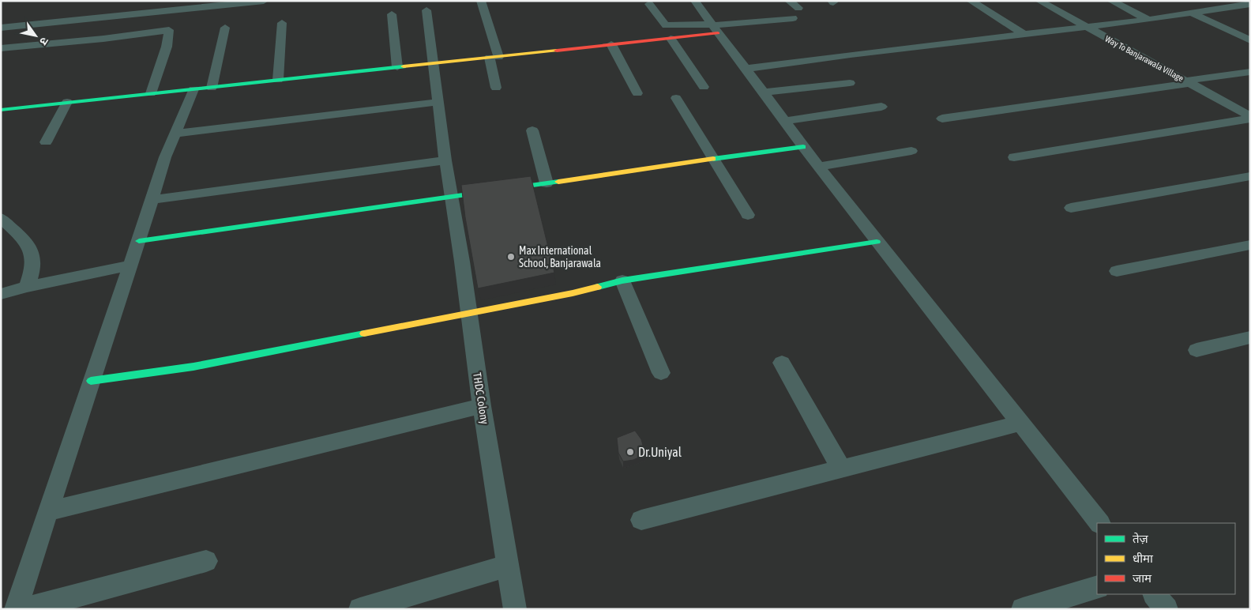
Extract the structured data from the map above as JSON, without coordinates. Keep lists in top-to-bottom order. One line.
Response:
{"streets":{"street":["Way To Banjarawala Village","THDC Colony"]},"places":["Max International School, Banjarawala","Dr.Uniyal"],"legend":["तेज़","धीमा","जाम"],"north":"bottom right"}
